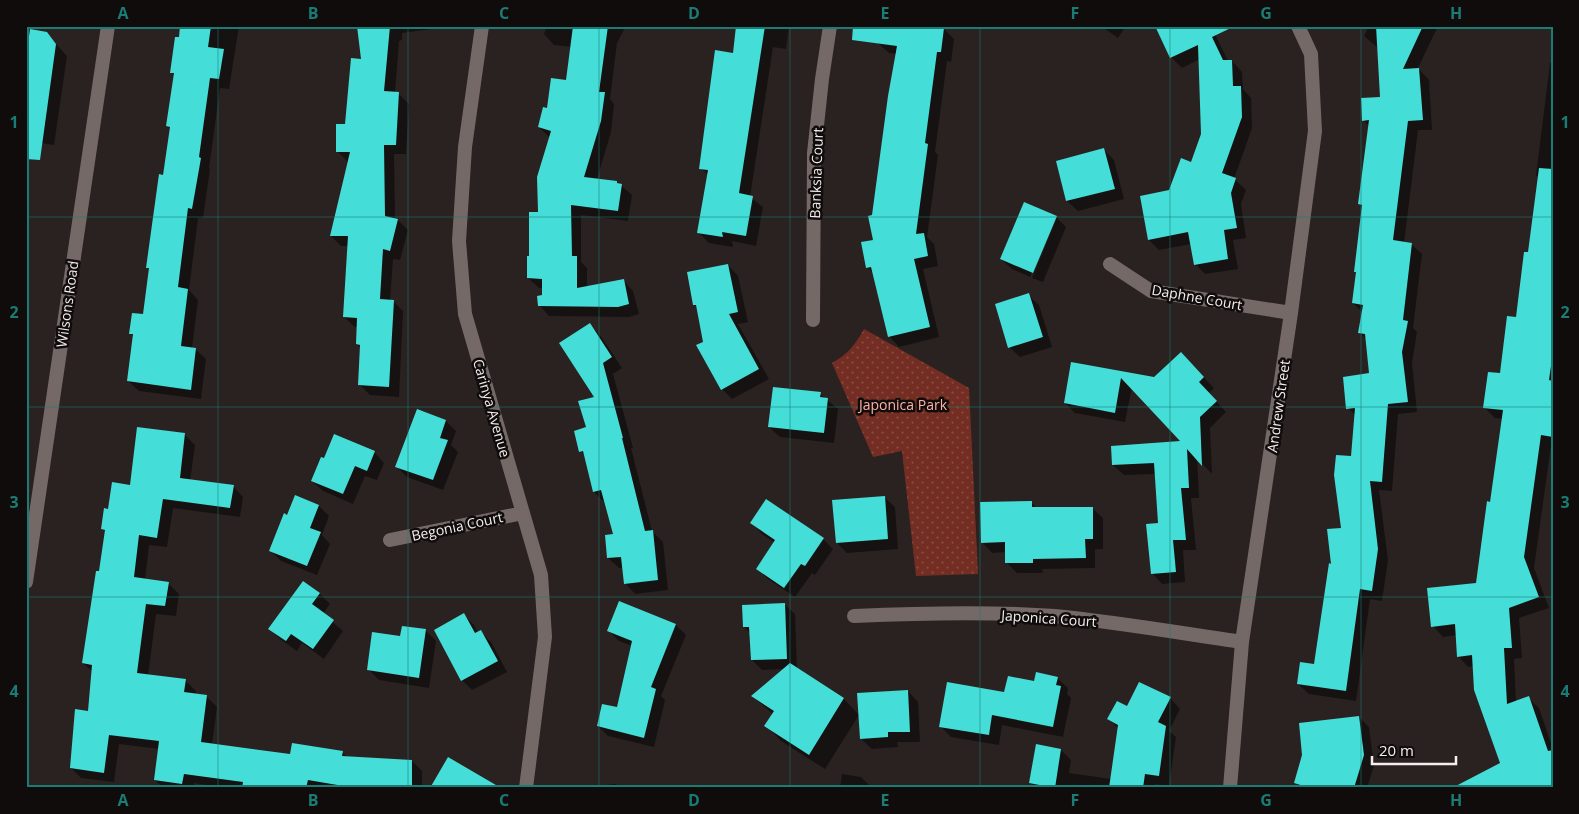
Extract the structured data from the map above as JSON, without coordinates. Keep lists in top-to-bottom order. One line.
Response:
{"streets":{"street":["Banksia Court","Daphne Court","Wilsons Road","Andrew Street","Carinya Avenue","Begonia Court","Japonica Court"]},"crossings":[["Daphne Court","Andrew Street"],["Andrew Street","Japonica Court"],["Carinya Avenue","Begonia Court"]],"parks":["Japonica Park"],"scale_bar":"20 m","grid":{"columns":["A","B","C","D","E","F","G","H"],"rows":["1","2","3","4"]}}
